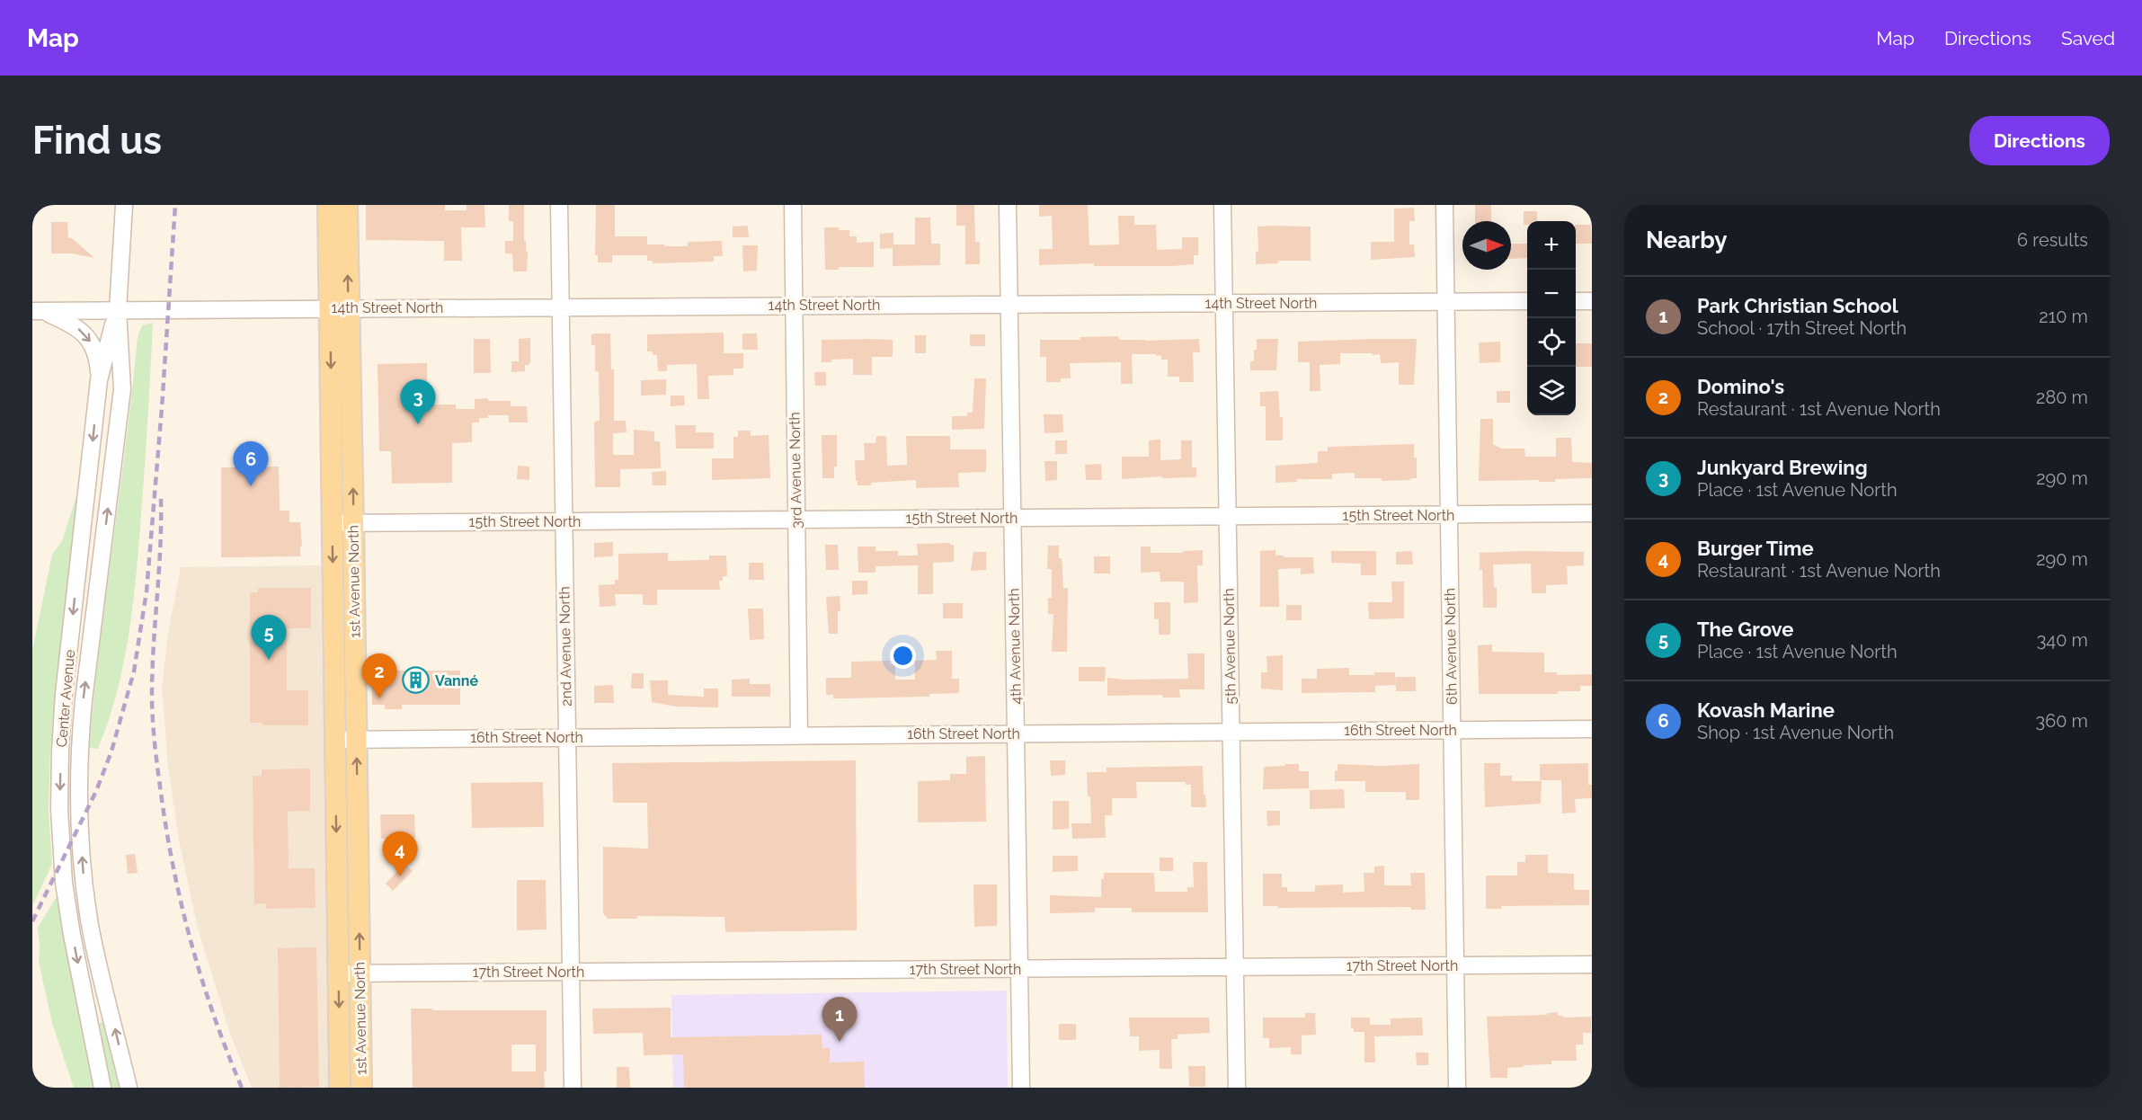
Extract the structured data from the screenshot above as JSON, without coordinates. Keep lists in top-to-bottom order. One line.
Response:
{"streets":{"main road":["1st Avenue North"],"street":["14th Street North","3rd Avenue North","15th Street North","2nd Avenue North","4th Avenue North","5th Avenue North","6th Avenue North","Center Avenue","16th Street North","17th Street North"]},"crossings":[["14th Street North","3rd Avenue North"],["14th Street North","1st Avenue North"],["14th Street North","2nd Avenue North"],["14th Street North","4th Avenue North"],["14th Street North","5th Avenue North"],["14th Street North","6th Avenue North"],["14th Street North","Center Avenue"],["3rd Avenue North","15th Street North"],["3rd Avenue North","16th Street North"],["15th Street North","1st Avenue North"],["15th Street North","2nd Avenue North"],["15th Street North","4th Avenue North"],["15th Street North","5th Avenue North"],["15th Street North","6th Avenue North"],["1st Avenue North","16th Street North"],["1st Avenue North","17th Street North"],["2nd Avenue North","16th Street North"],["2nd Avenue North","17th Street North"],["4th Avenue North","16th Street North"],["4th Avenue North","17th Street North"],["5th Avenue North","16th Street North"],["5th Avenue North","17th Street North"],["6th Avenue North","16th Street North"],["6th Avenue North","17th Street North"]],"places":{"building":["Vanné"]},"north":"right","page":{"header":"Map","nav":["Map","Directions","Saved"],"buttons":"Directions","title":"Find us","heading":["Nearby","6 results"],"map_buttons":["+","−"],"list":[{"mark":"1","name":"Park Christian School","note":"School · 17th Street North","value":"210 m"},{"mark":"2","name":"Domino's","note":"Restaurant · 1st Avenue North","value":"280 m"},{"mark":"3","name":"Junkyard Brewing","note":"Place · 1st Avenue North","value":"290 m"},{"mark":"4","name":"Burger Time","note":"Restaurant · 1st Avenue North","value":"290 m"},{"mark":"5","name":"The Grove","note":"Place · 1st Avenue North","value":"340 m"},{"mark":"6","name":"Kovash Marine","note":"Shop · 1st Avenue North","value":"360 m"}],"pins":["3","6","5","2","4","1"]}}
